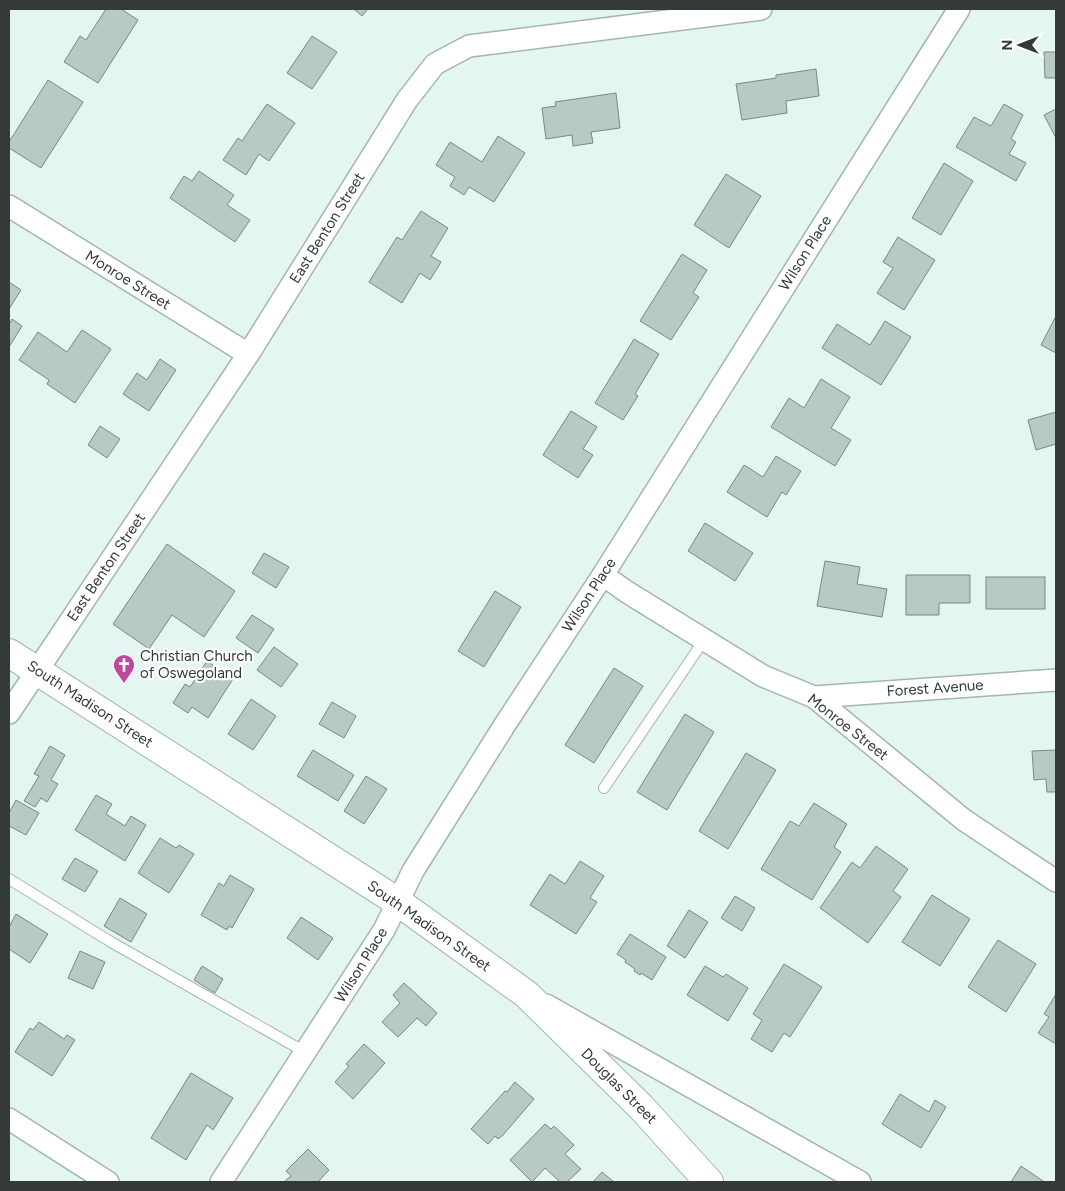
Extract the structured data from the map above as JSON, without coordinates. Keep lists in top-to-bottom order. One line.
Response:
{"streets":{"street":["East Benton Street","Wilson Place","Monroe Street","Forest Avenue","South Madison Street","Douglas Street"]},"crossings":[["East Benton Street","Monroe Street"],["East Benton Street","South Madison Street"],["Wilson Place","Monroe Street"],["Wilson Place","South Madison Street"],["Monroe Street","Forest Avenue"],["South Madison Street","Douglas Street"]],"places":{"church":["Christian Church of Oswegoland"]},"north":"left"}
